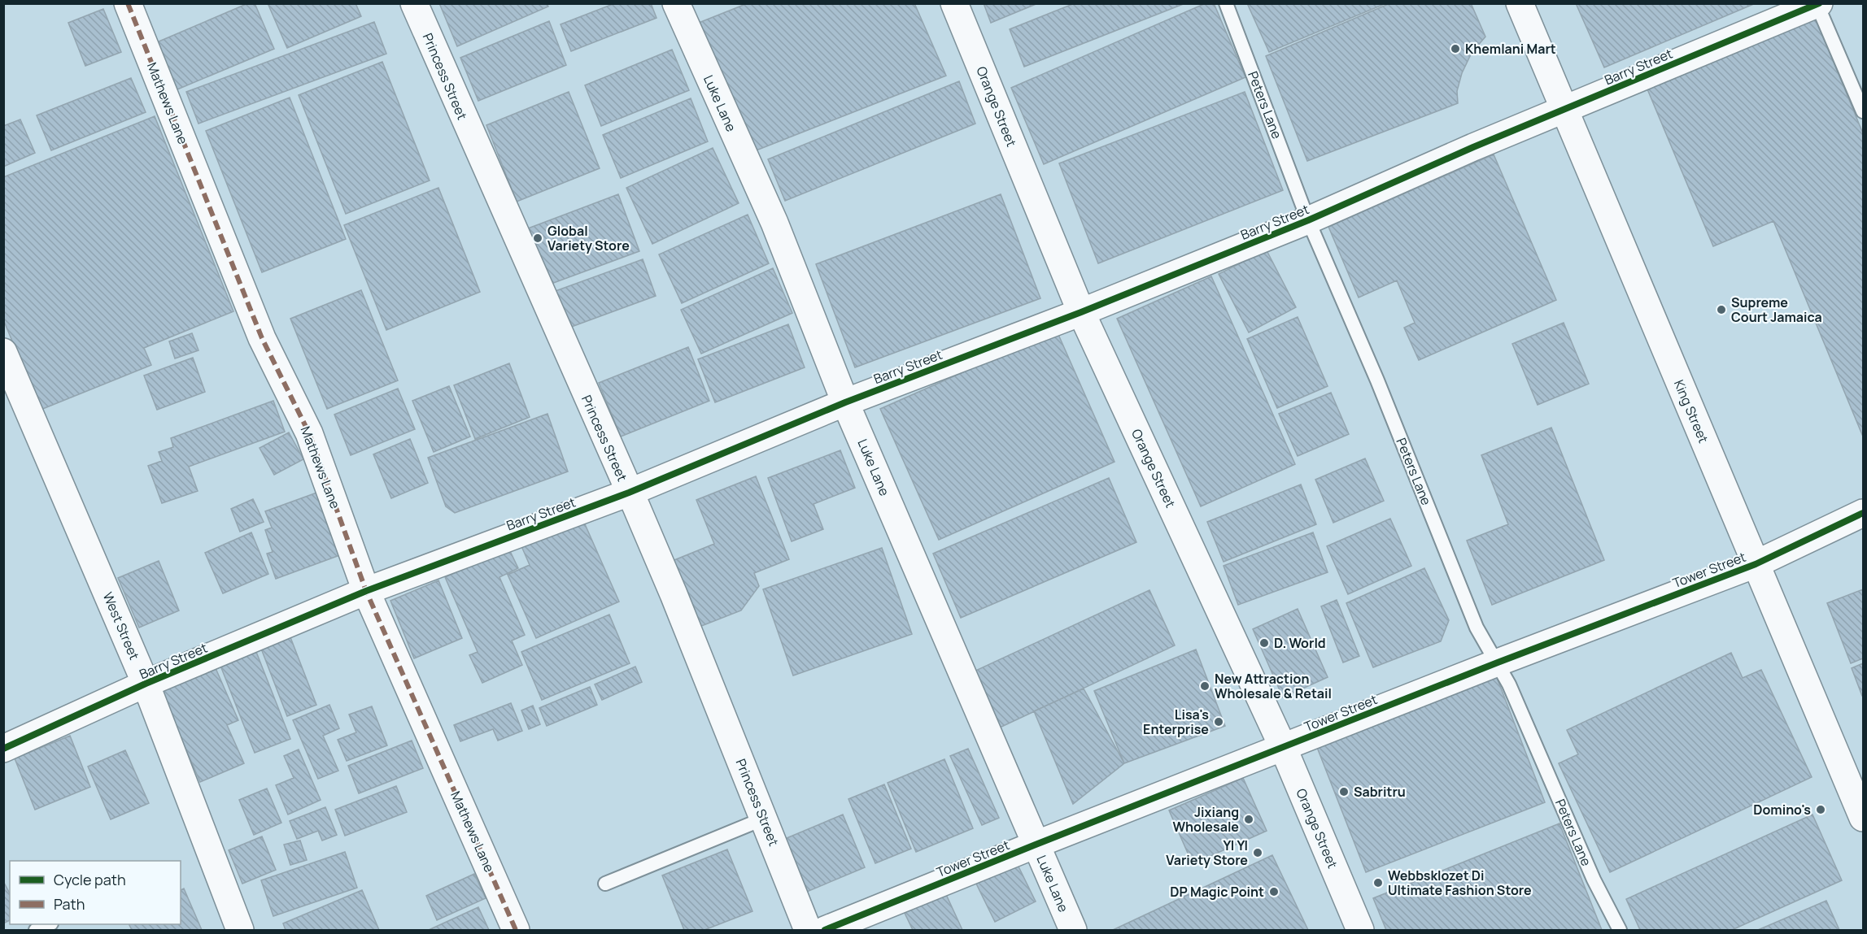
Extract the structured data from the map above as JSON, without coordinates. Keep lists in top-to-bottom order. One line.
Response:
{"streets":{"street":["Barry Street","Princess Street","Mathews Lane","Luke Lane","Orange Street","King Street","Tower Street","West Street"],"lane":["Peters Lane"]},"crossings":[["Barry Street","Princess Street"],["Barry Street","Mathews Lane"],["Barry Street","Luke Lane"],["Barry Street","Peters Lane"],["Barry Street","Orange Street"],["Barry Street","King Street"],["Barry Street","West Street"],["Luke Lane","Tower Street"],["Peters Lane","Tower Street"],["Orange Street","Tower Street"],["King Street","Tower Street"]],"places":["Khemlani Mart","Global Variety Store","Supreme Court Jamaica","D. World","New Attraction Wholesale & Retail","Lisa's Enterprise","Sabritru","Domino's","Jixiang Wholesale","YI YI Variety Store","Webbsklozet Di Ultimate Fashion Store","DP Magic Point"],"legend":["Cycle path","Path"]}
